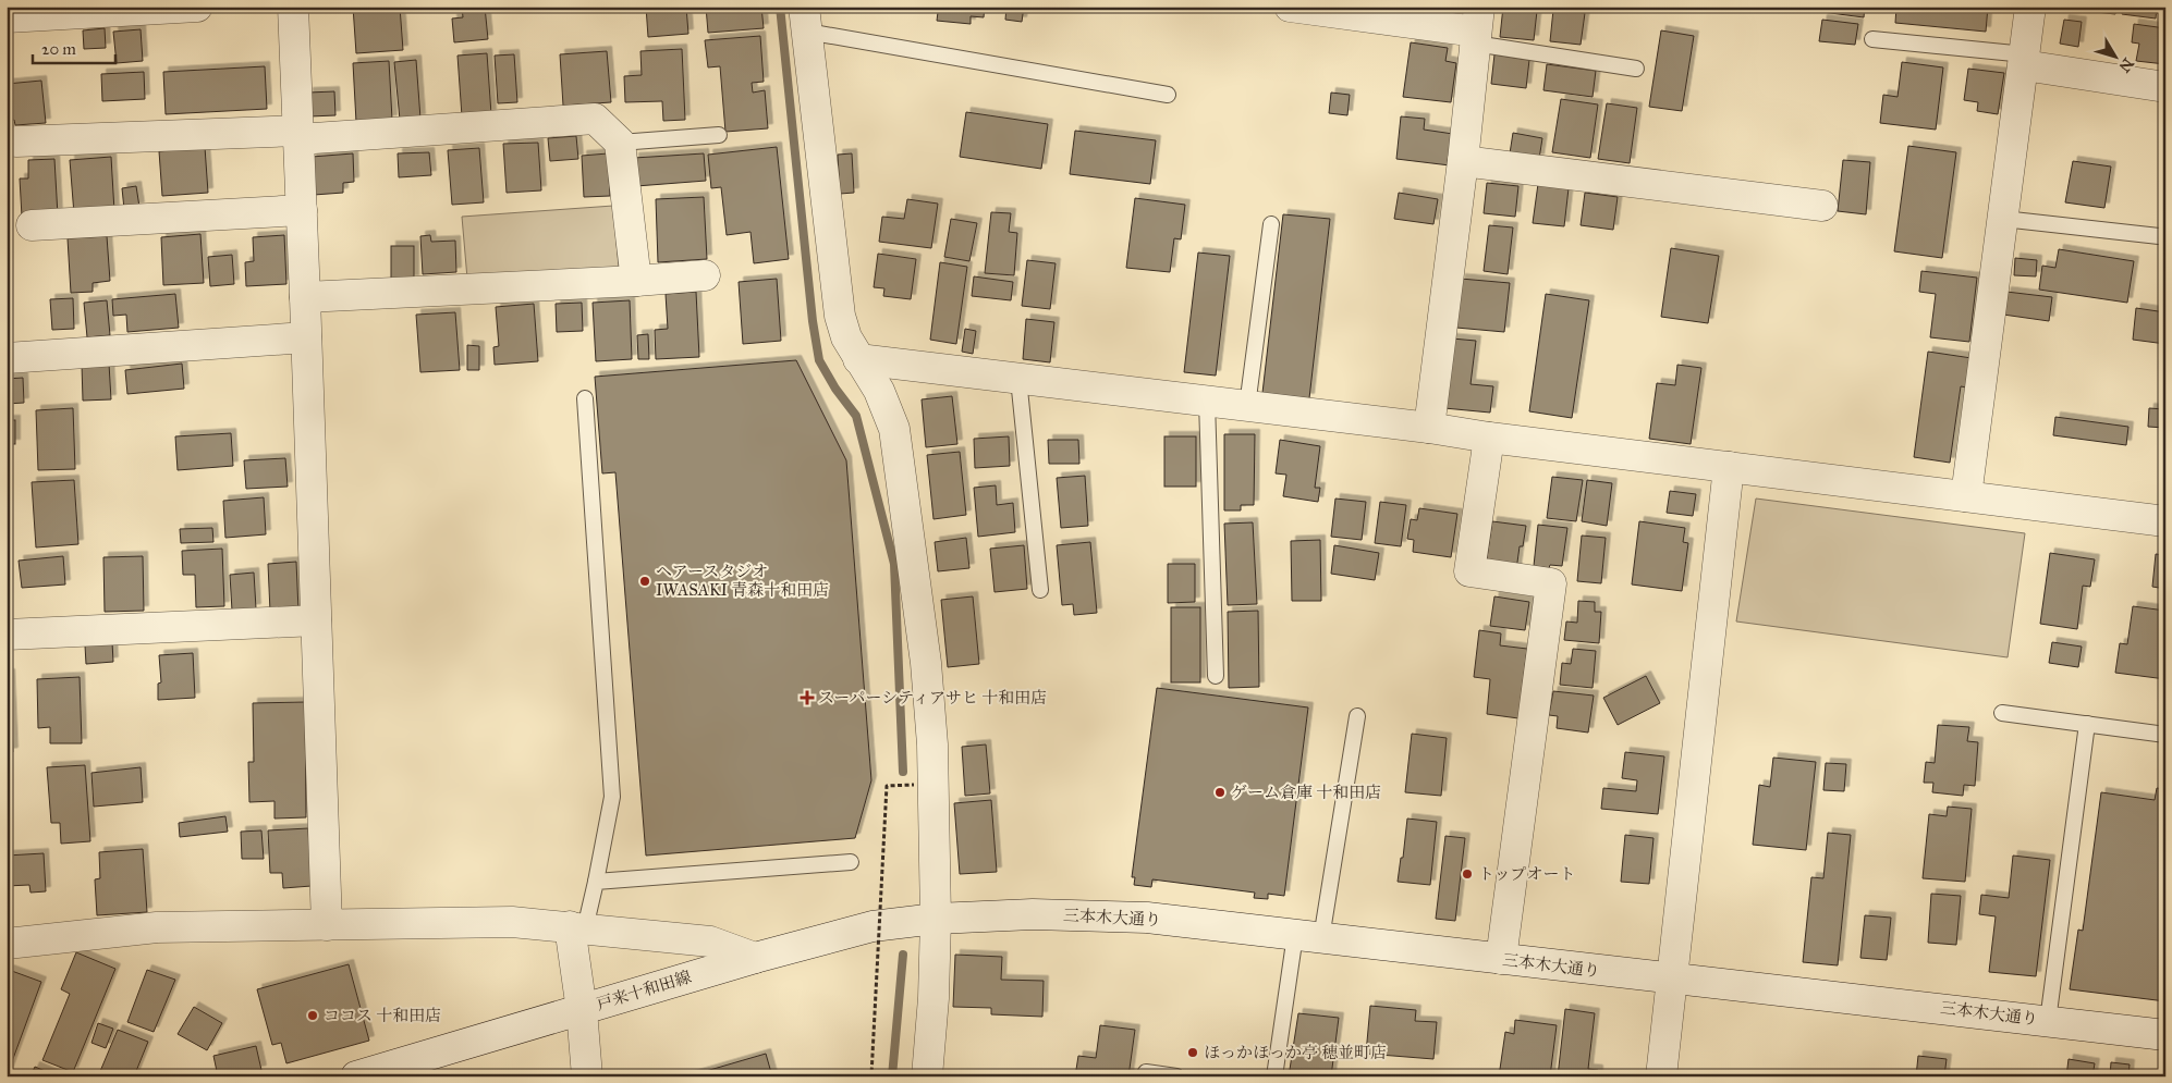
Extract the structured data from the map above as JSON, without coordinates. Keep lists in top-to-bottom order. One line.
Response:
{"streets":{"street":["三本木大通り","戸来十和田線"]},"crossings":[["三本木大通り","戸来十和田線"]],"places":{"other":["ヘアースタジオ IWASAKI 青森十和田店","ゲーム倉庫 十和田店","トップオート","ココス 十和田店","ほっかほっか亭 穂並町店"],"health":["スーパーシティアサヒ 十和田店"]},"scale_bar":"20 m","north":"bottom right"}
